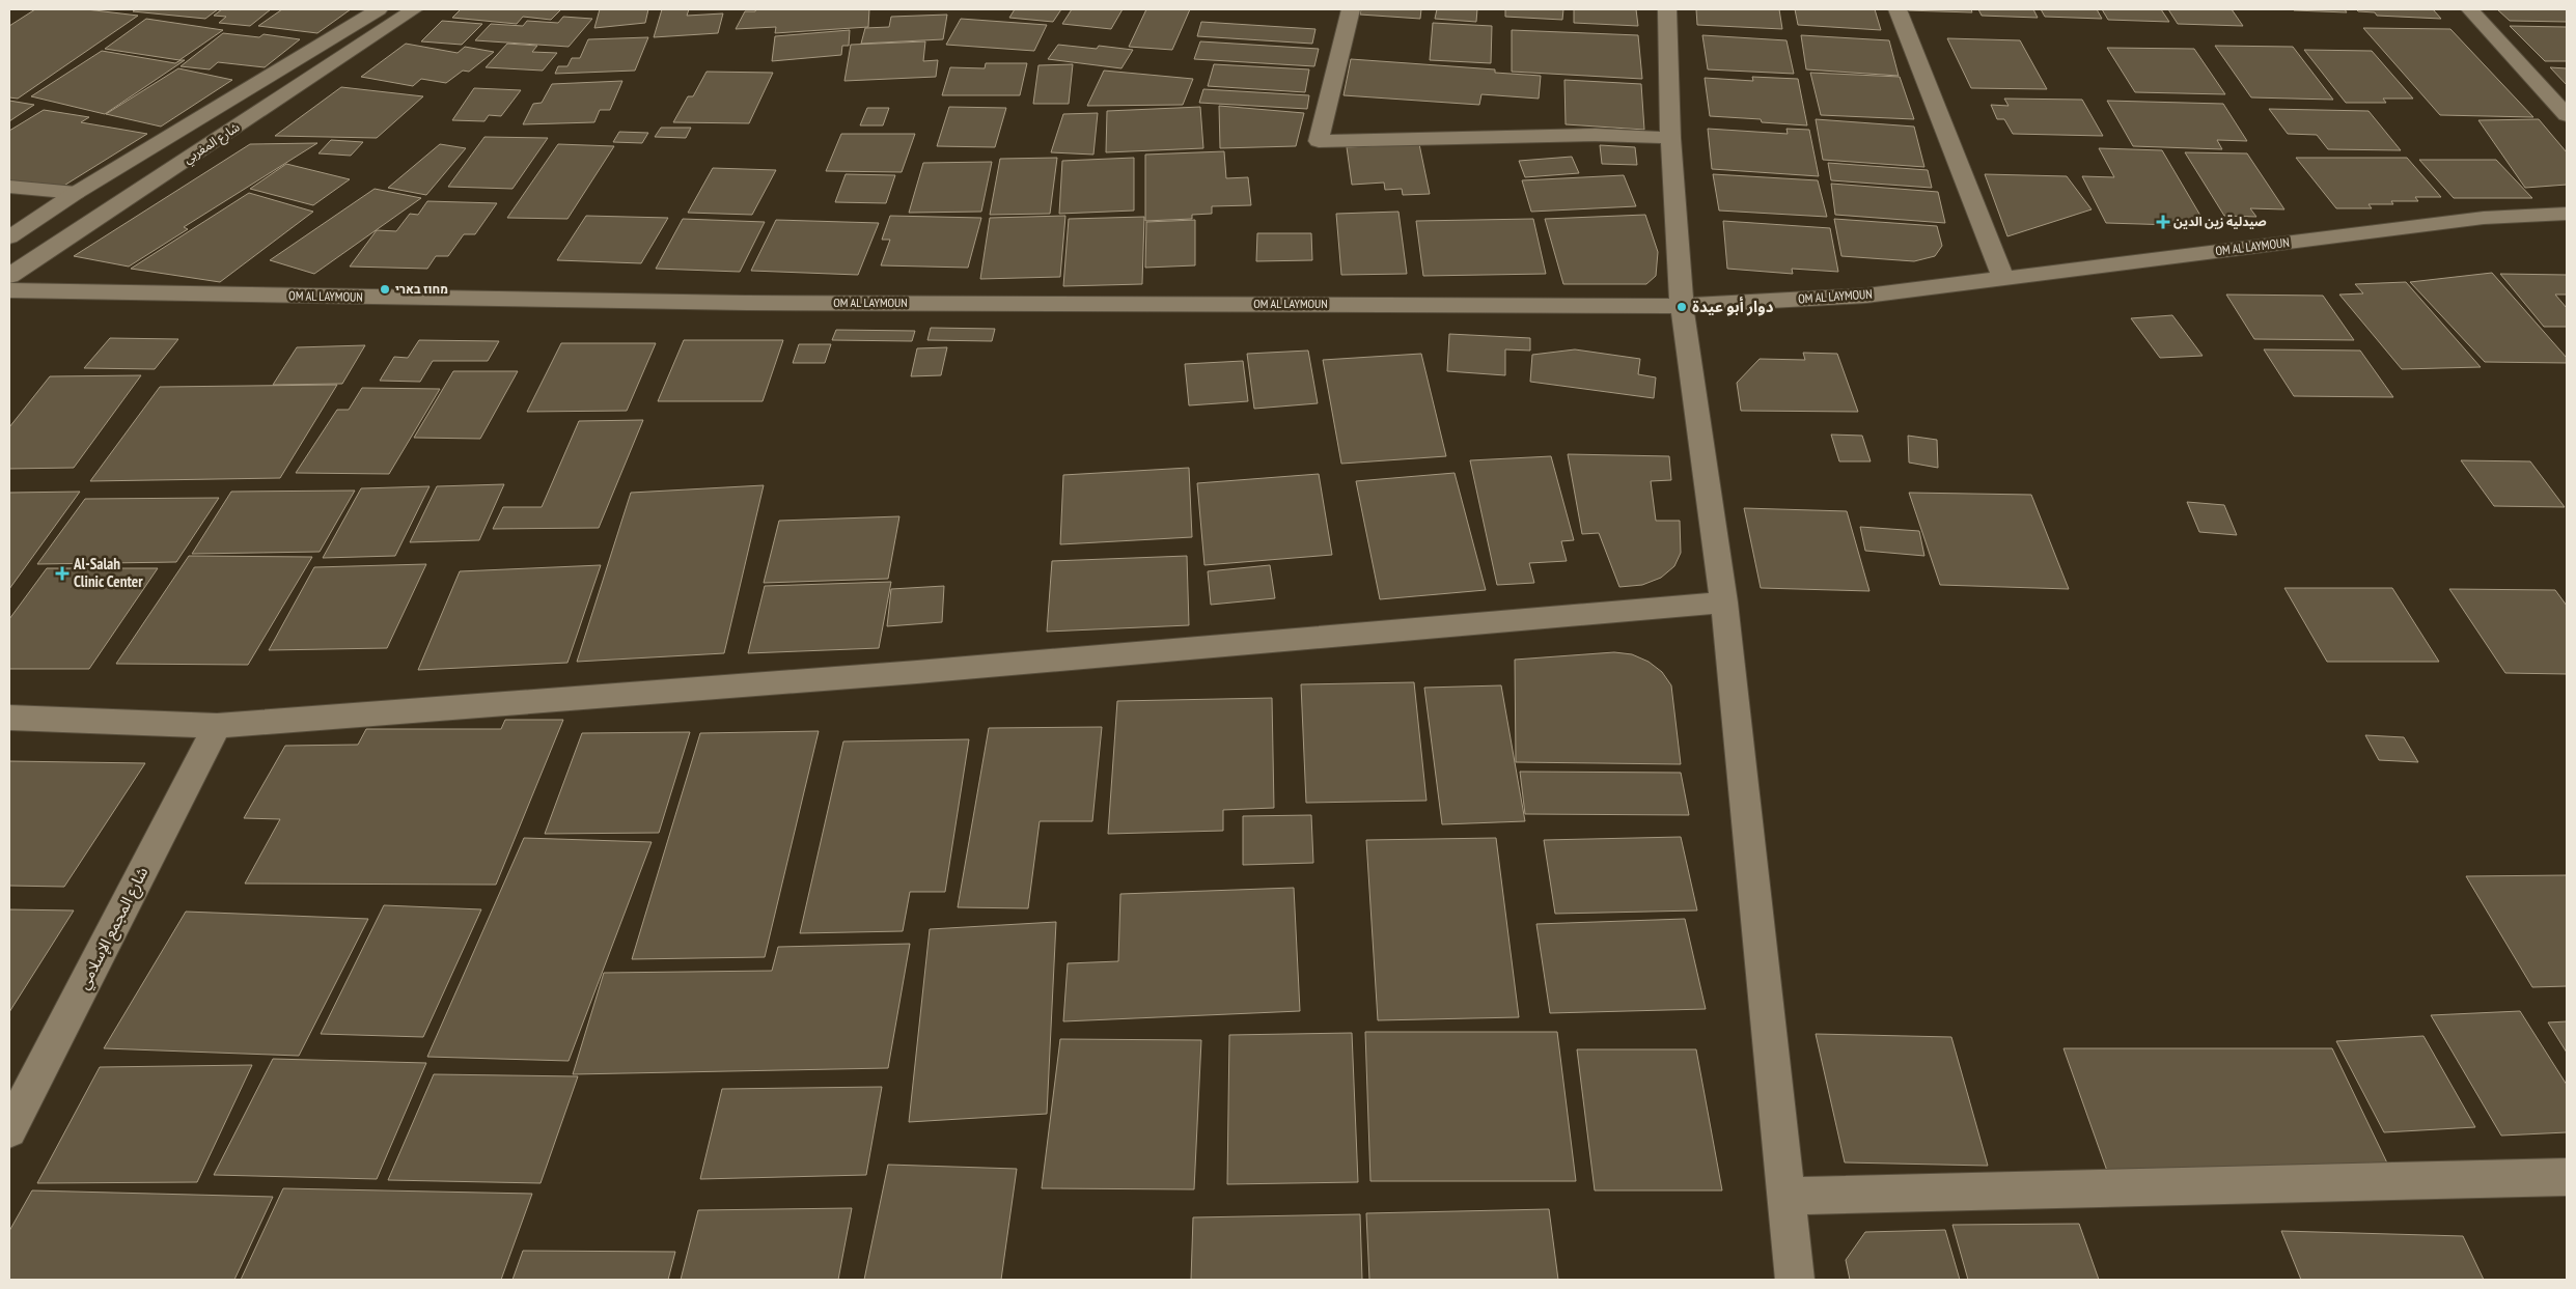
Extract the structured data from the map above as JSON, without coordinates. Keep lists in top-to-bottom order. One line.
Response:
{"streets":{"street":["شارع المغربي","OM AL LAYMOUN","شارع المجمع الإسلامي"]},"places":{"health":["صيدلية زين الدين","Al-Salah Clinic Center"],"other":["מחוז בארי","دوار أبو عيدة"]}}
